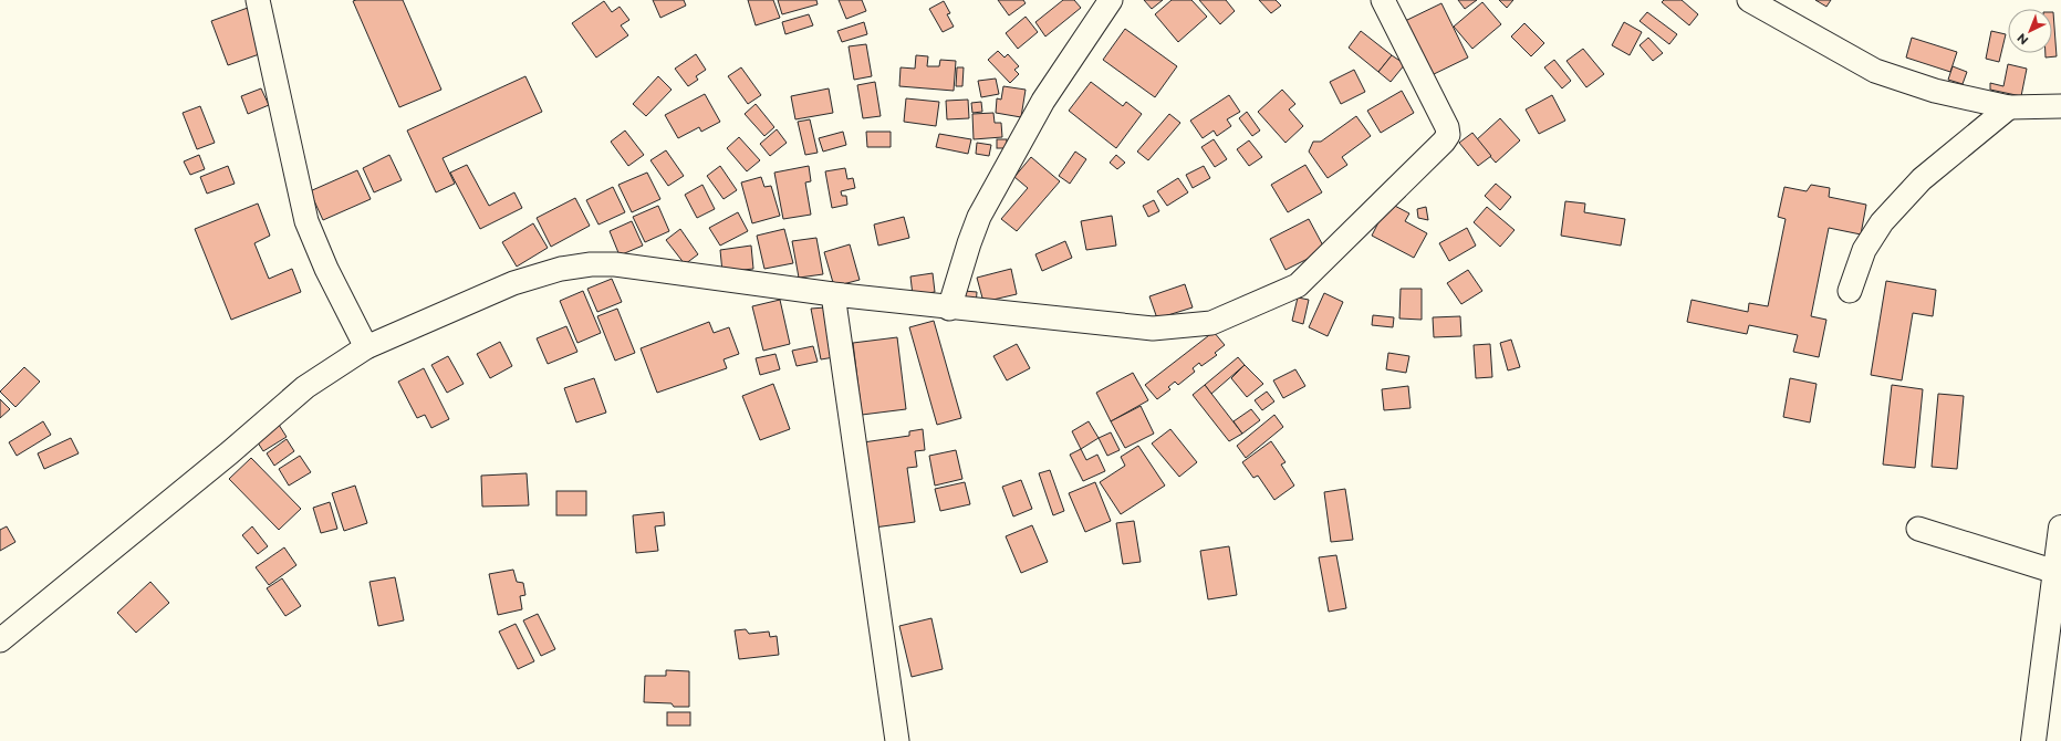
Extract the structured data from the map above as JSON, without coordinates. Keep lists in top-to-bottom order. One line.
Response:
{"north":"bottom left"}
